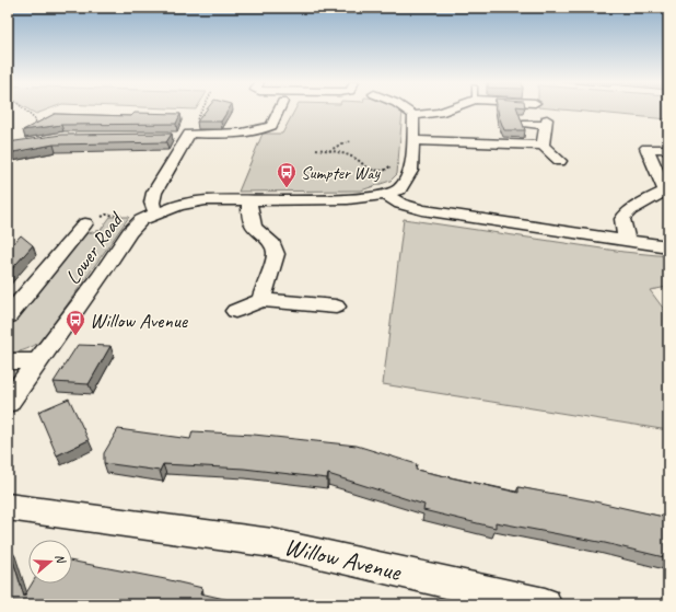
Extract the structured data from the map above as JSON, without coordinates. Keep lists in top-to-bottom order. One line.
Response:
{"streets":{"street":["Lower Road","Willow Avenue"]},"places":{"bus stop":["Sumpter Way","Willow Avenue"]},"north":"right"}
